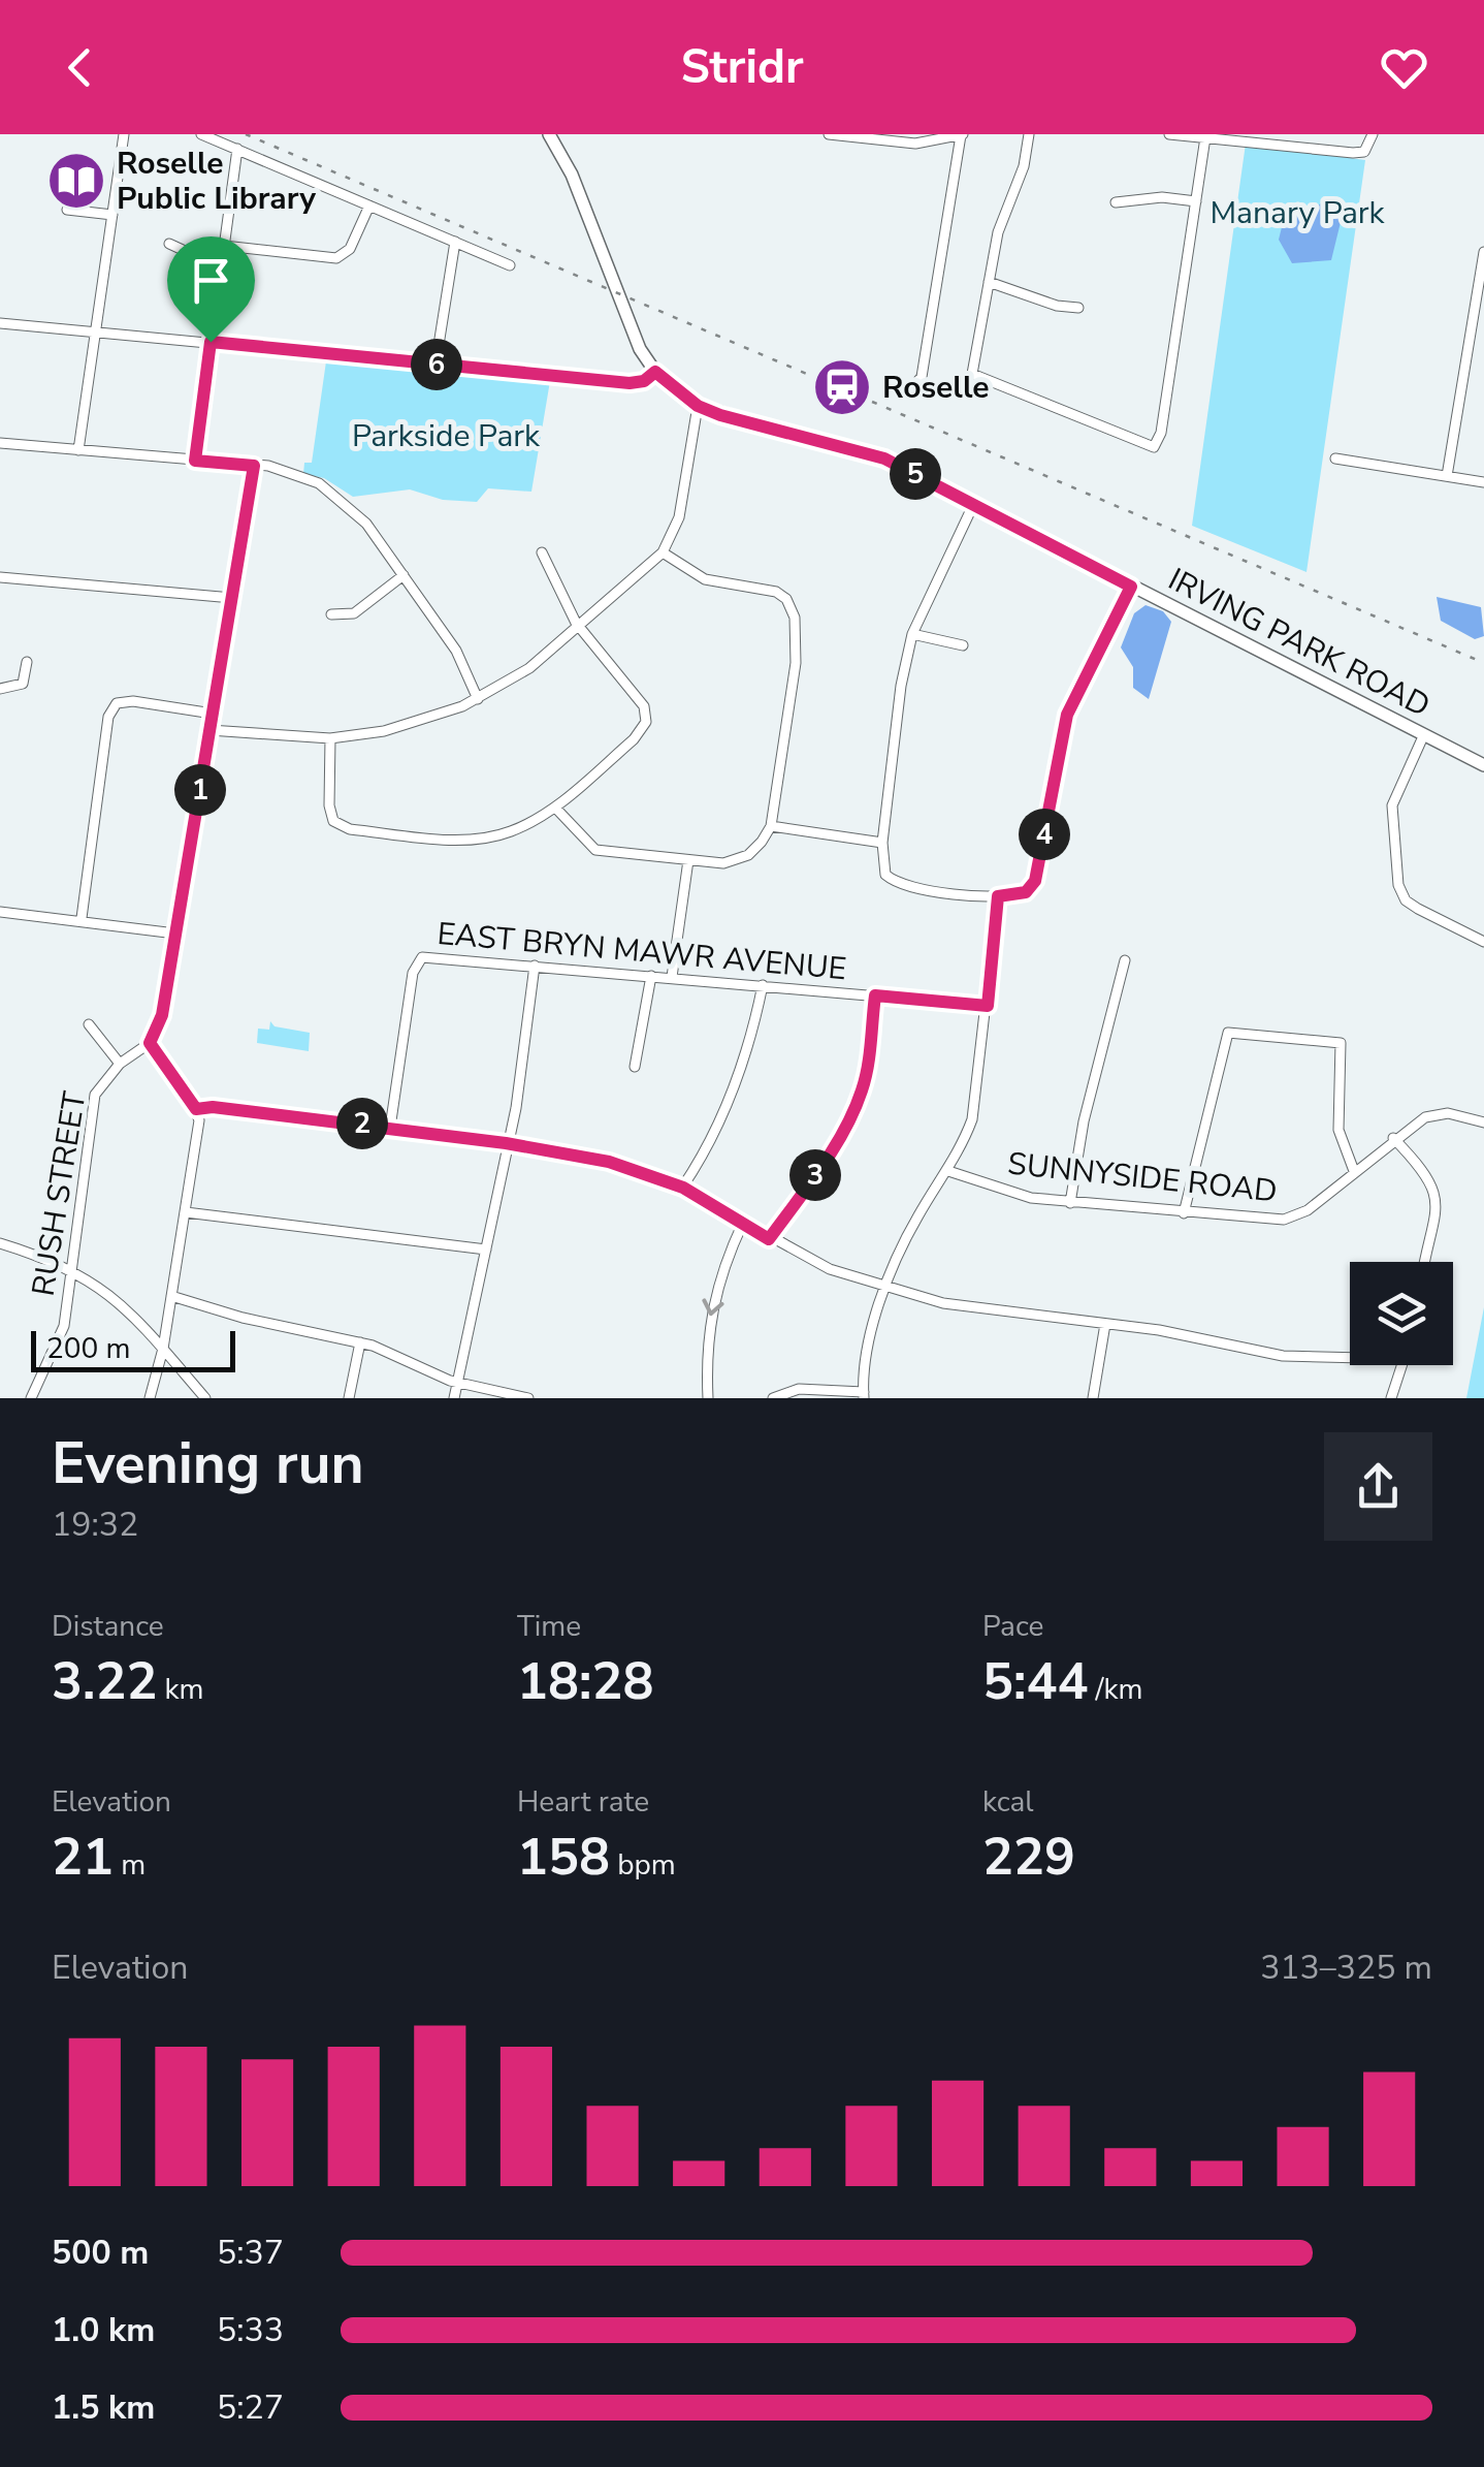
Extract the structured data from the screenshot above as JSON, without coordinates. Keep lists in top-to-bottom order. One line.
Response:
{"streets":{"main road":["IRVING PARK ROAD"],"street":["EAST BRYN MAWR AVENUE","SUNNYSIDE ROAD","RUSH STREET"]},"parks":["Manary Park","Parkside Park"],"places":{"library":["Roselle Public Library"],"station":["Roselle"]},"scale_bar":"200 m","page":{"header":"Stridr","pins":["6","5","1","4","2","3"],"scale":"200 m","heading":["Evening run","19:32"],"stats":[["Distance","3.22 km"],["Time","18:28"],["Pace","5:44 /km"],["Elevation","21 m"],["Heart rate","158 bpm"],["kcal","229"]],"chart":["Elevation","313–325 m"],"list":[{"name":"500 m","note":"5:37"},{"name":"1.0 km","note":"5:33"},{"name":"1.5 km","note":"5:27"}]}}
